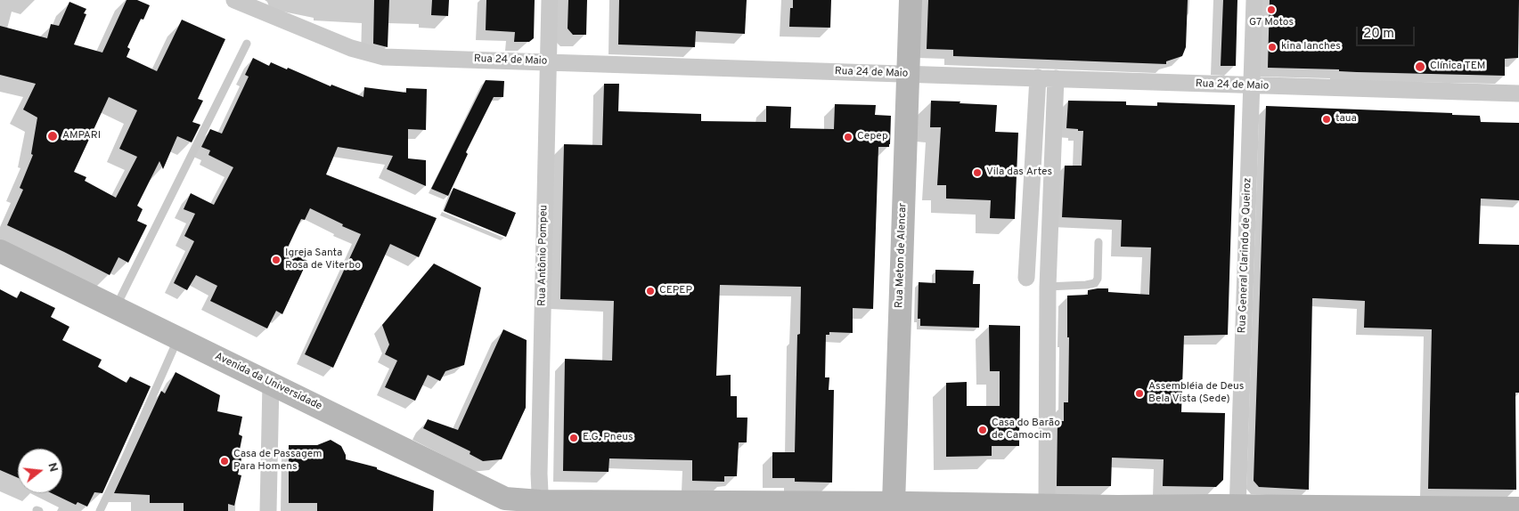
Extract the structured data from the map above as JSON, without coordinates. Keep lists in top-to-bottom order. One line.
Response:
{"streets":{"main road":["Rua Meton de Alencar","Avenida da Universidade"],"street":["Rua 24 de Maio","Rua Antônio Pompeu","Rua General Clarindo de Queiroz"]},"crossings":[["Rua 24 de Maio","Rua Antônio Pompeu"],["Rua 24 de Maio","Rua Meton de Alencar"],["Rua 24 de Maio","Rua General Clarindo de Queiroz"],["Rua Antônio Pompeu","Avenida da Universidade"],["Rua Meton de Alencar","Avenida da Universidade"],["Rua General Clarindo de Queiroz","Avenida da Universidade"]],"places":["G7 Motos","kina lanches","Clínica TEM","taua","AMPARI","Cepep","Vila das Artes","Igreja Santa Rosa de Viterbo","CEPEP","Assembléia de Deus Bela Vista (Sede)","Casa do Barão de Camocim","E.G. Pneus","Casa de Passagem Para Homens"],"scale_bar":"20 m","north":"right"}
